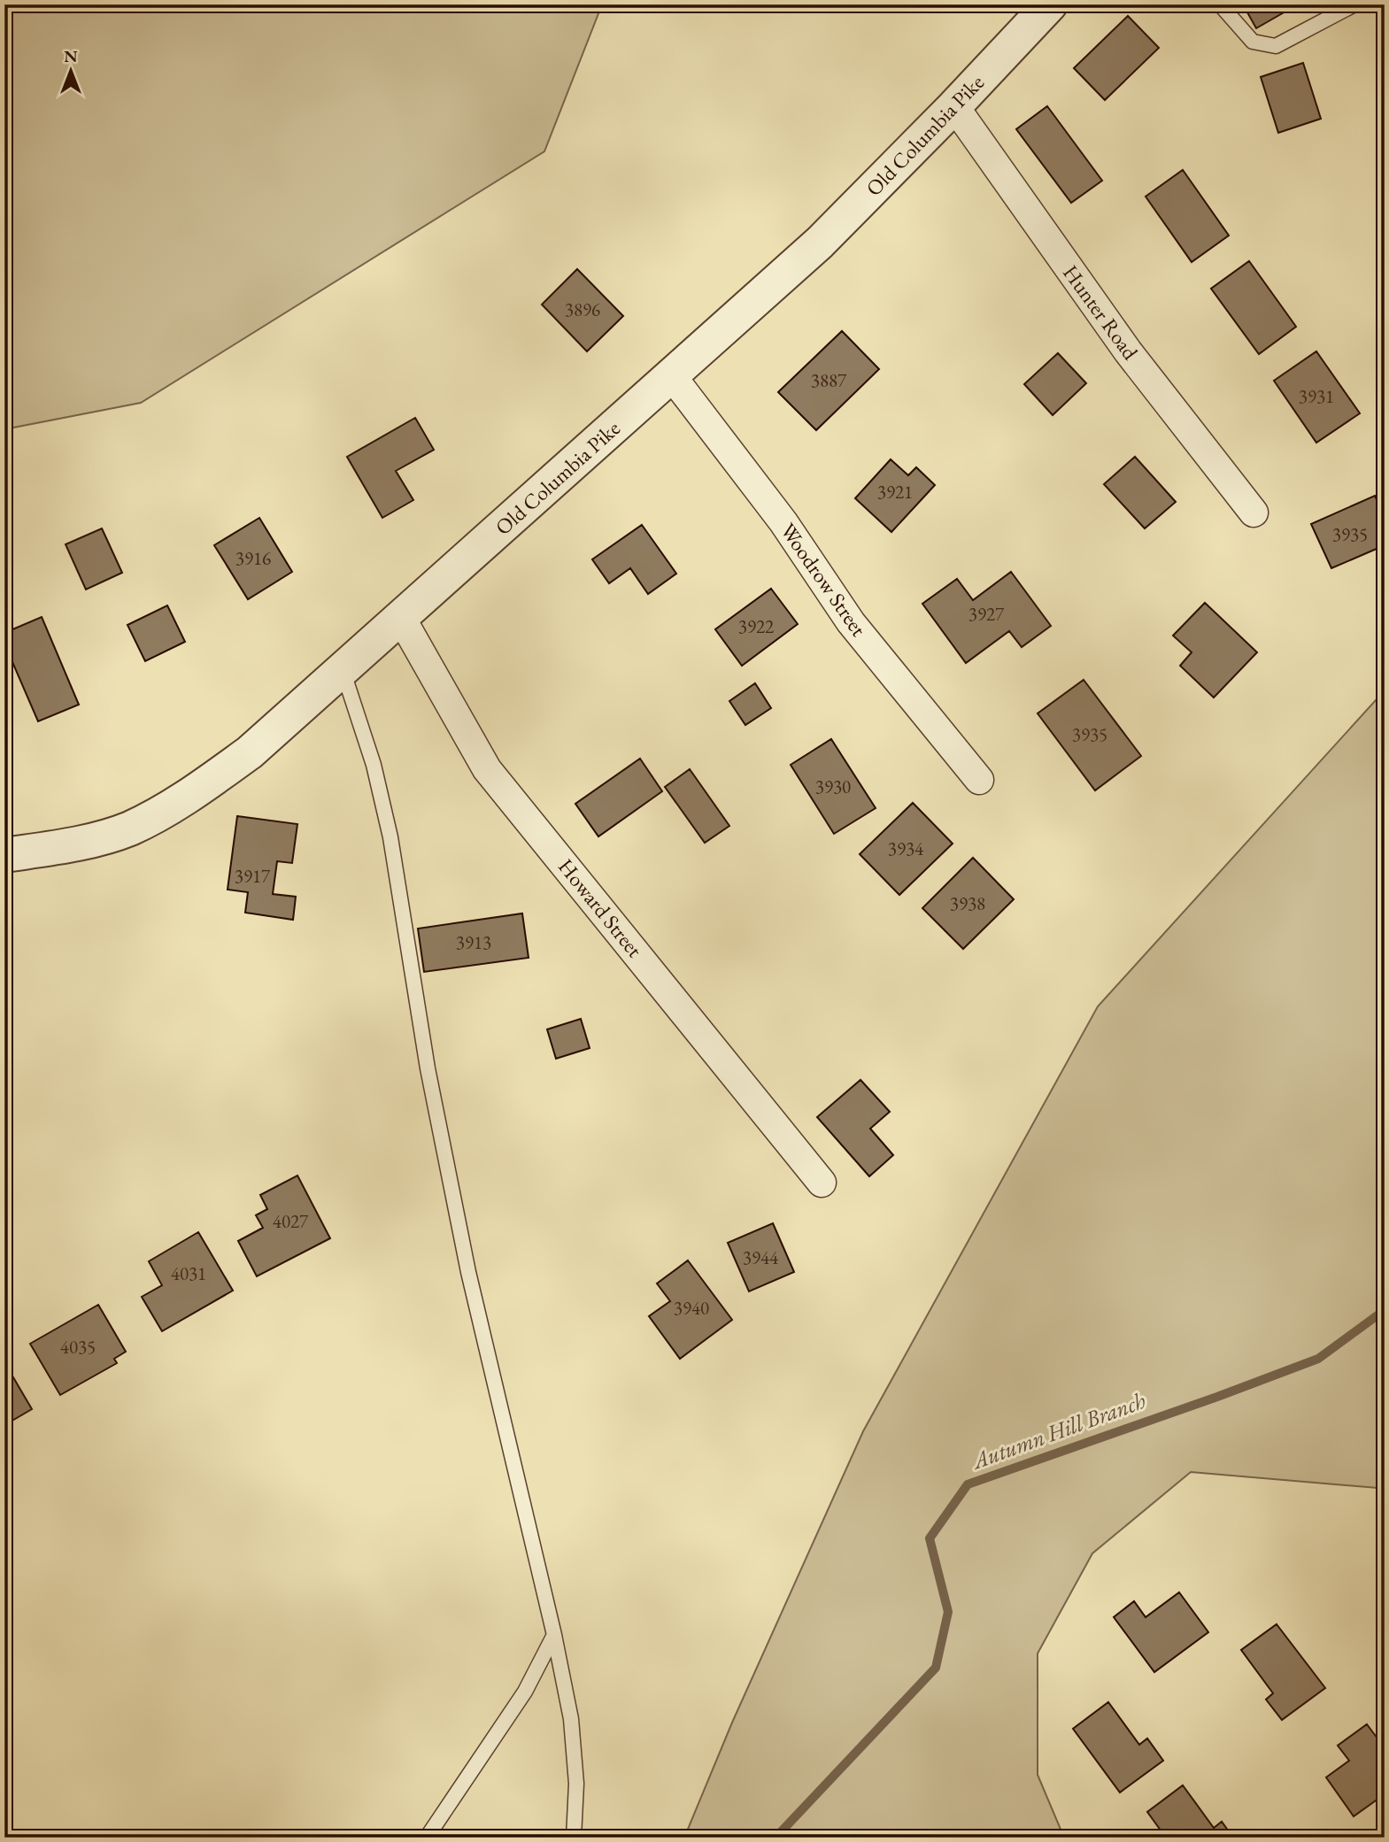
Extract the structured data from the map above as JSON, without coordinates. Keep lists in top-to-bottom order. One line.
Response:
{"streets":{"street":["Old Columbia Pike","Hunter Road","Woodrow Street","Howard Street"]},"crossings":[["Old Columbia Pike","Hunter Road"],["Old Columbia Pike","Woodrow Street"],["Old Columbia Pike","Howard Street"]],"water":["Autumn Hill Branch"],"house_numbers":["3896","3887","3931","3921","3935","3916","3927","3922","3935","3930","3934","3917","3938","3913","4027","3944","4031","3940","4035"],"north":"top"}
